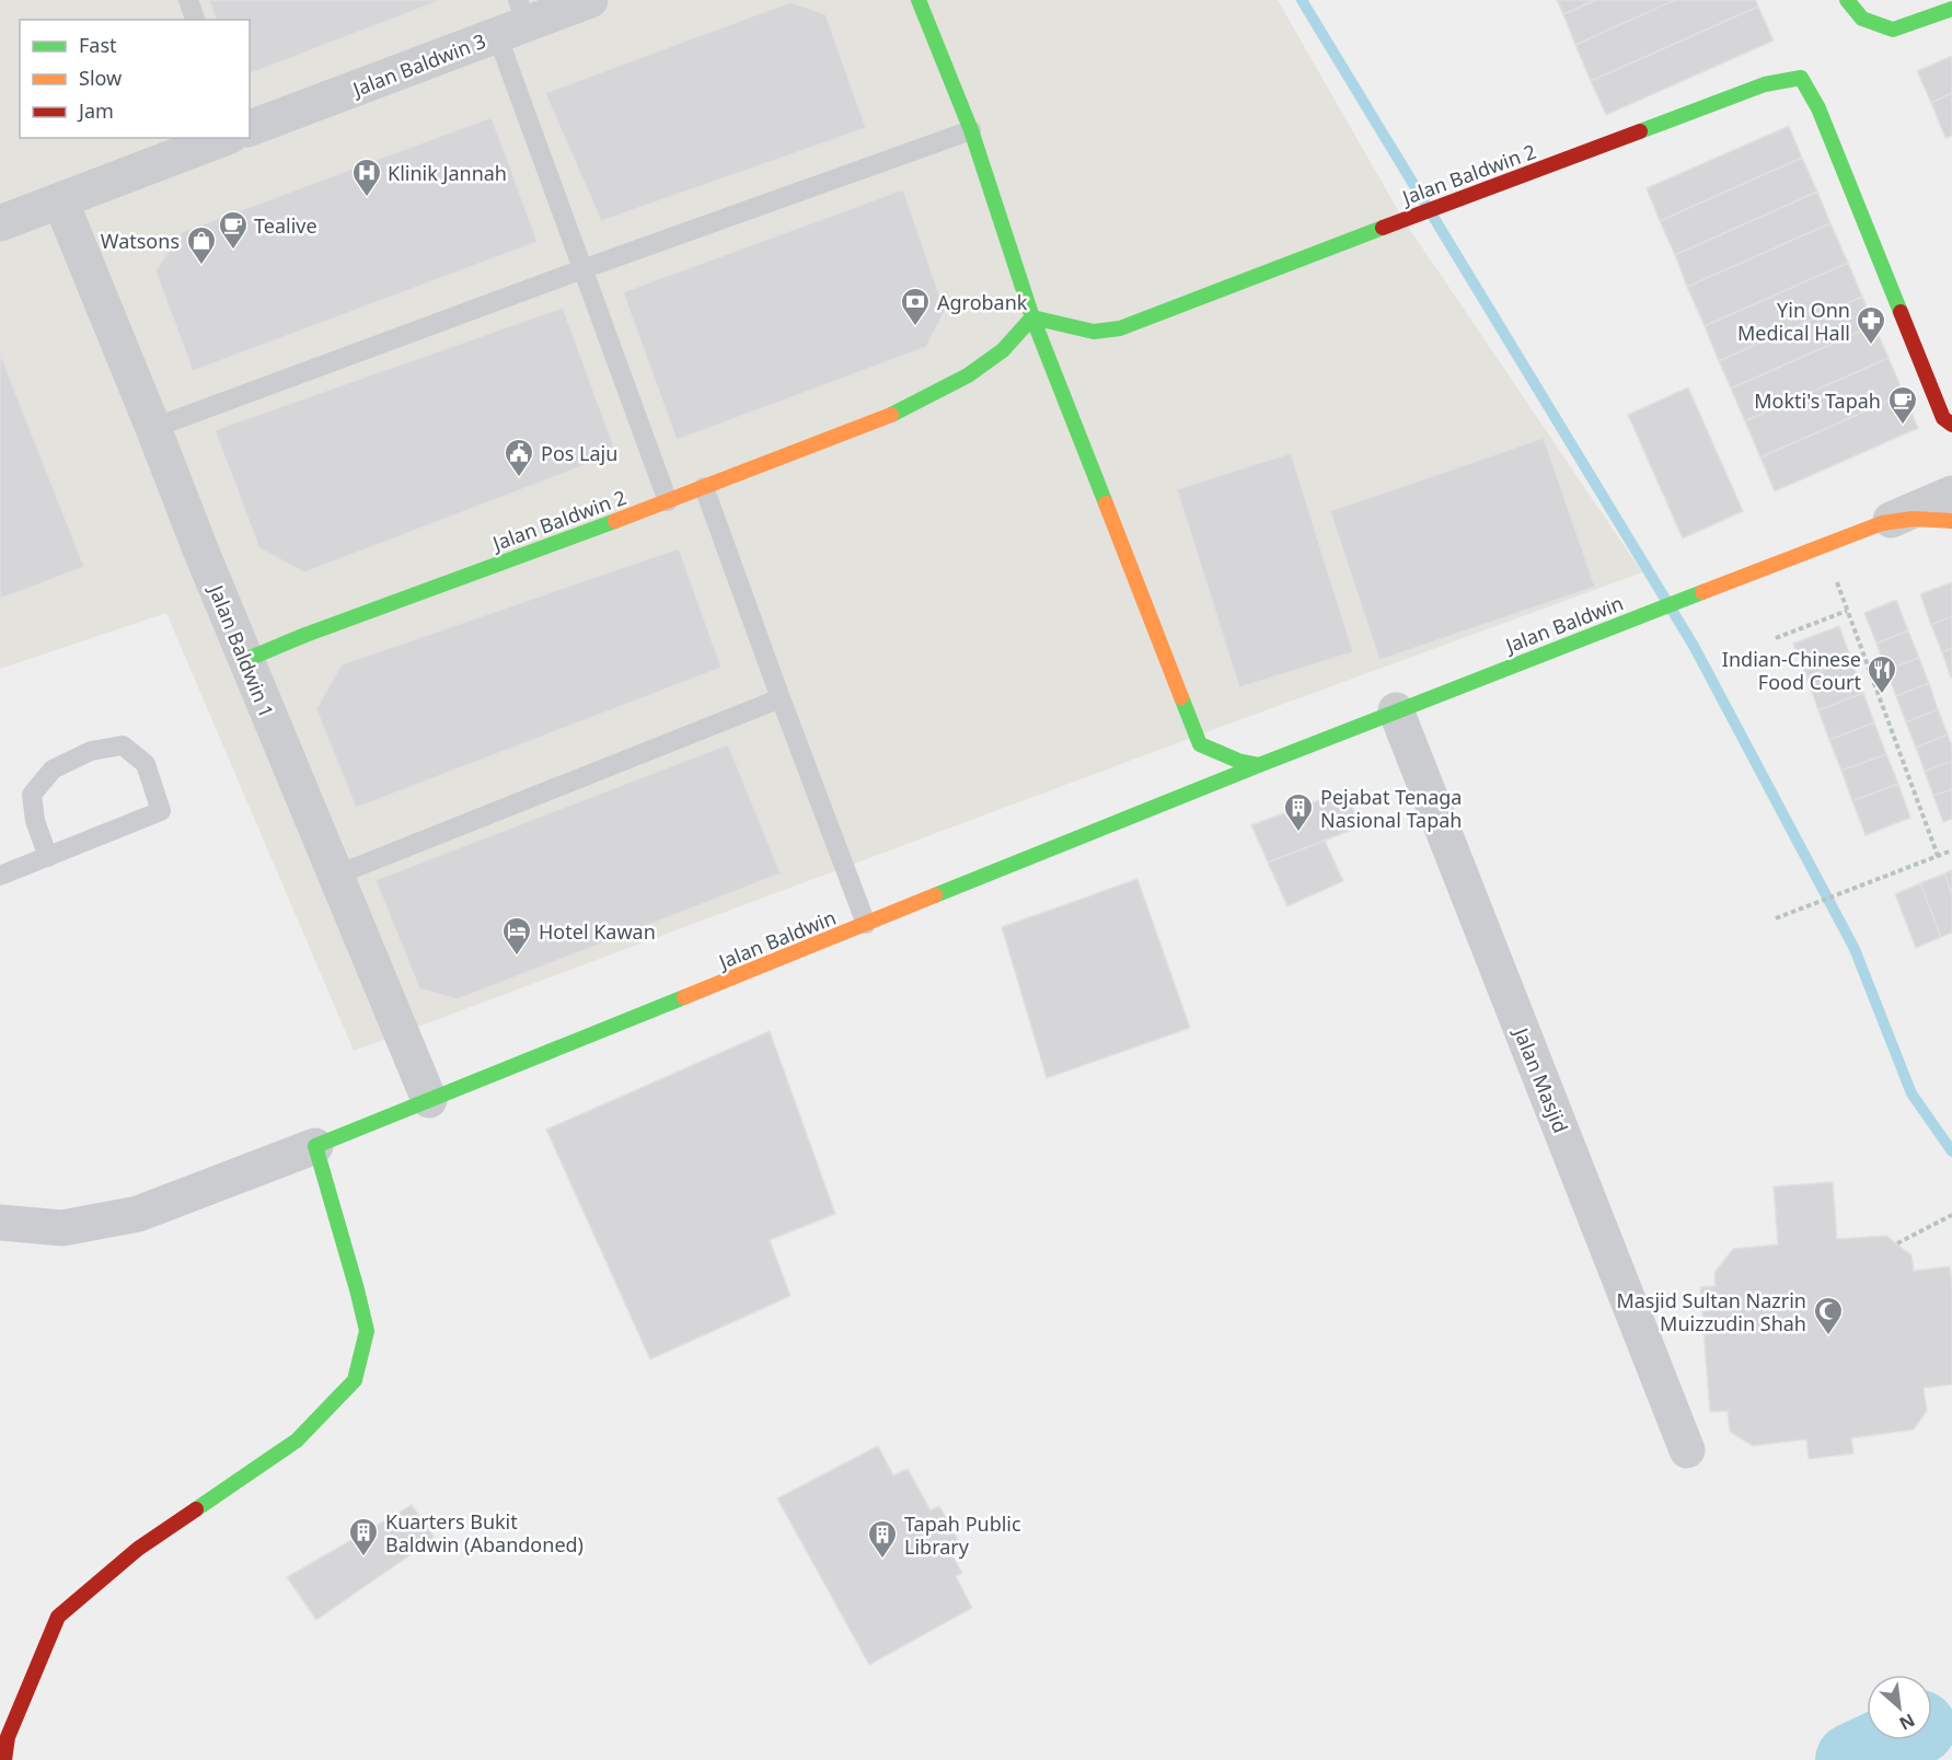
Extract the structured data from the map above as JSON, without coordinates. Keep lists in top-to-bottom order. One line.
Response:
{"streets":{"main road":["Jalan Baldwin 2","Jalan Baldwin"],"street":["Jalan Baldwin 3","Jalan Baldwin 1","Jalan Masjid"]},"crossings":[["Jalan Baldwin 2","Jalan Baldwin 1"],["Jalan Baldwin","Jalan Baldwin 1"],["Jalan Baldwin","Jalan Masjid"]],"places":{"hospital":["Klinik Jannah"],"cafe":["Tealive","Mokti's Tapah"],"shop":["Watsons"],"bank":["Agrobank"],"pharmacy":["Yin Onn Medical Hall"],"public building":["Pos Laju"],"restaurant":["Indian-Chinese Food Court"],"building":["Pejabat Tenaga Nasional Tapah","Kuarters Bukit Baldwin (Abandoned)","Tapah Public Library"],"hotel":["Hotel Kawan"],"mosque":["Masjid Sultan Nazrin Muizzudin Shah"]},"legend":["Fast","Slow","Jam"],"north":"bottom right"}
